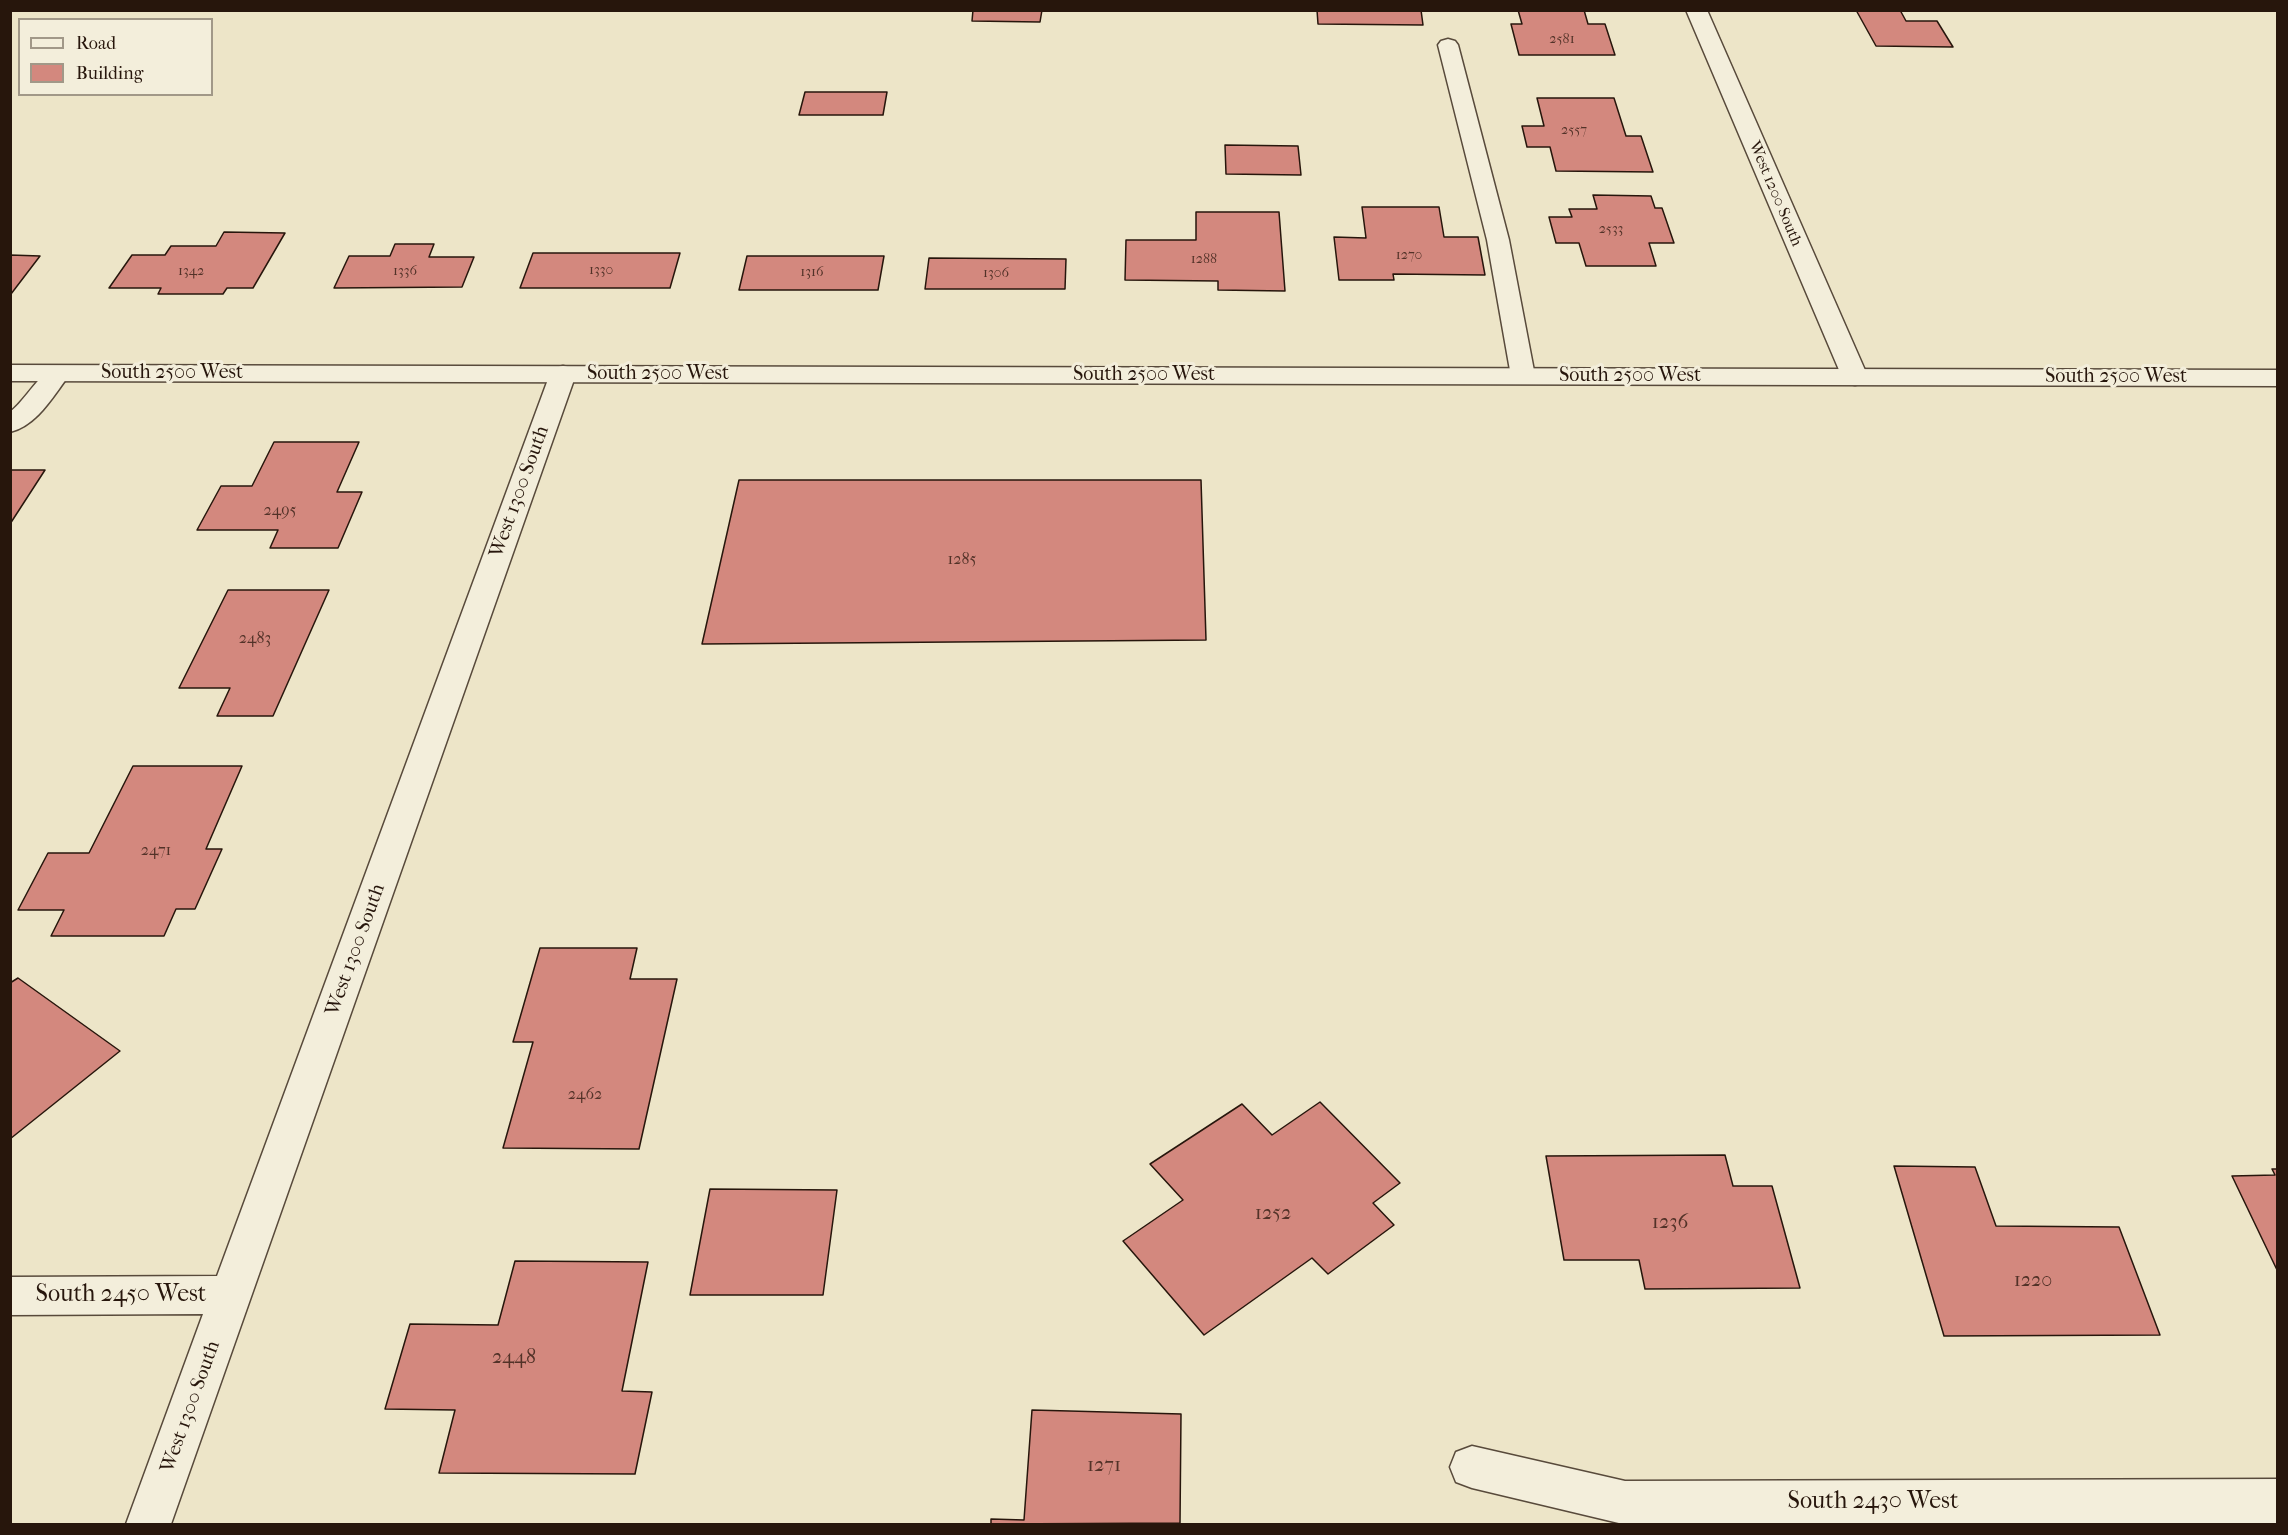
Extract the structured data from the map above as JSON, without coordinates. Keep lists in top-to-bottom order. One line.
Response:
{"streets":{"street":["West 1200 South","South 2500 West","West 1300 South","South 2450 West","South 2430 West"]},"crossings":[["West 1200 South","South 2500 West"],["South 2500 West","West 1300 South"],["West 1300 South","South 2450 West"]],"house_numbers":["2581","2557","2533","1270","1288","1330","1342","1336","1316","1306","2495","1285","2483","2471","2462","1252","1236","1220","2448","1271"],"legend":["Road","Building"]}
